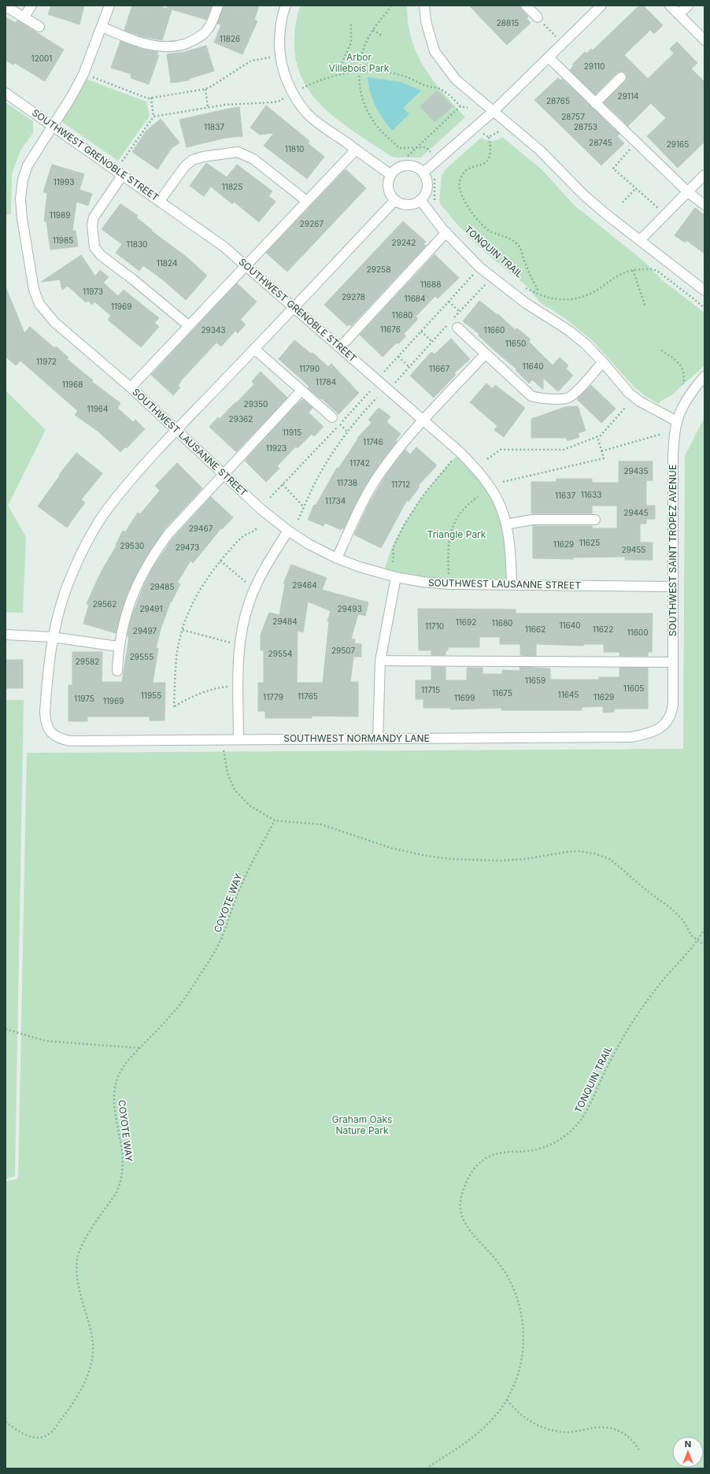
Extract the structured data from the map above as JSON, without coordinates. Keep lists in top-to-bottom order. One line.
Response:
{"streets":{"street":["SOUTHWEST GRENOBLE STREET","SOUTHWEST LAUSANNE STREET","SOUTHWEST SAINT TROPEZ AVENUE","SOUTHWEST NORMANDY LANE"],"path":["TONQUIN TRAIL","COYOTE WAY"]},"crossings":[["SOUTHWEST GRENOBLE STREET","SOUTHWEST LAUSANNE STREET"],["SOUTHWEST LAUSANNE STREET","SOUTHWEST SAINT TROPEZ AVENUE"],["SOUTHWEST SAINT TROPEZ AVENUE","SOUTHWEST NORMANDY LANE"]],"parks":["Arbor Villebois Park","Triangle Park","Graham Oaks Nature Park"],"house_numbers":["28815","11826","12001","29110","29114","28765","28757","11837","28753","28745","29165","11810","11993","11825","11989","29267","11985","29242","11830","11824","29258","11688","11973","29278","11684","11969","11680","11676","29343","11660","11650","11972","11640","11790","11667","11784","11968","29350","11964","29362","11915","11746","11923","11742","29435","11738","11712","11633","11637","11734","29445","29467","11625","11629","29530","29473","29455","29464","29485","29562","29491","29493","29484","11692","11680","11640","11710","11662","11622","29497","11600","29507","29554","29555","29582","11659","11605","11715","11675","11645","11955","11765","11779","11629","11699","11975","11969"],"north":"top"}
